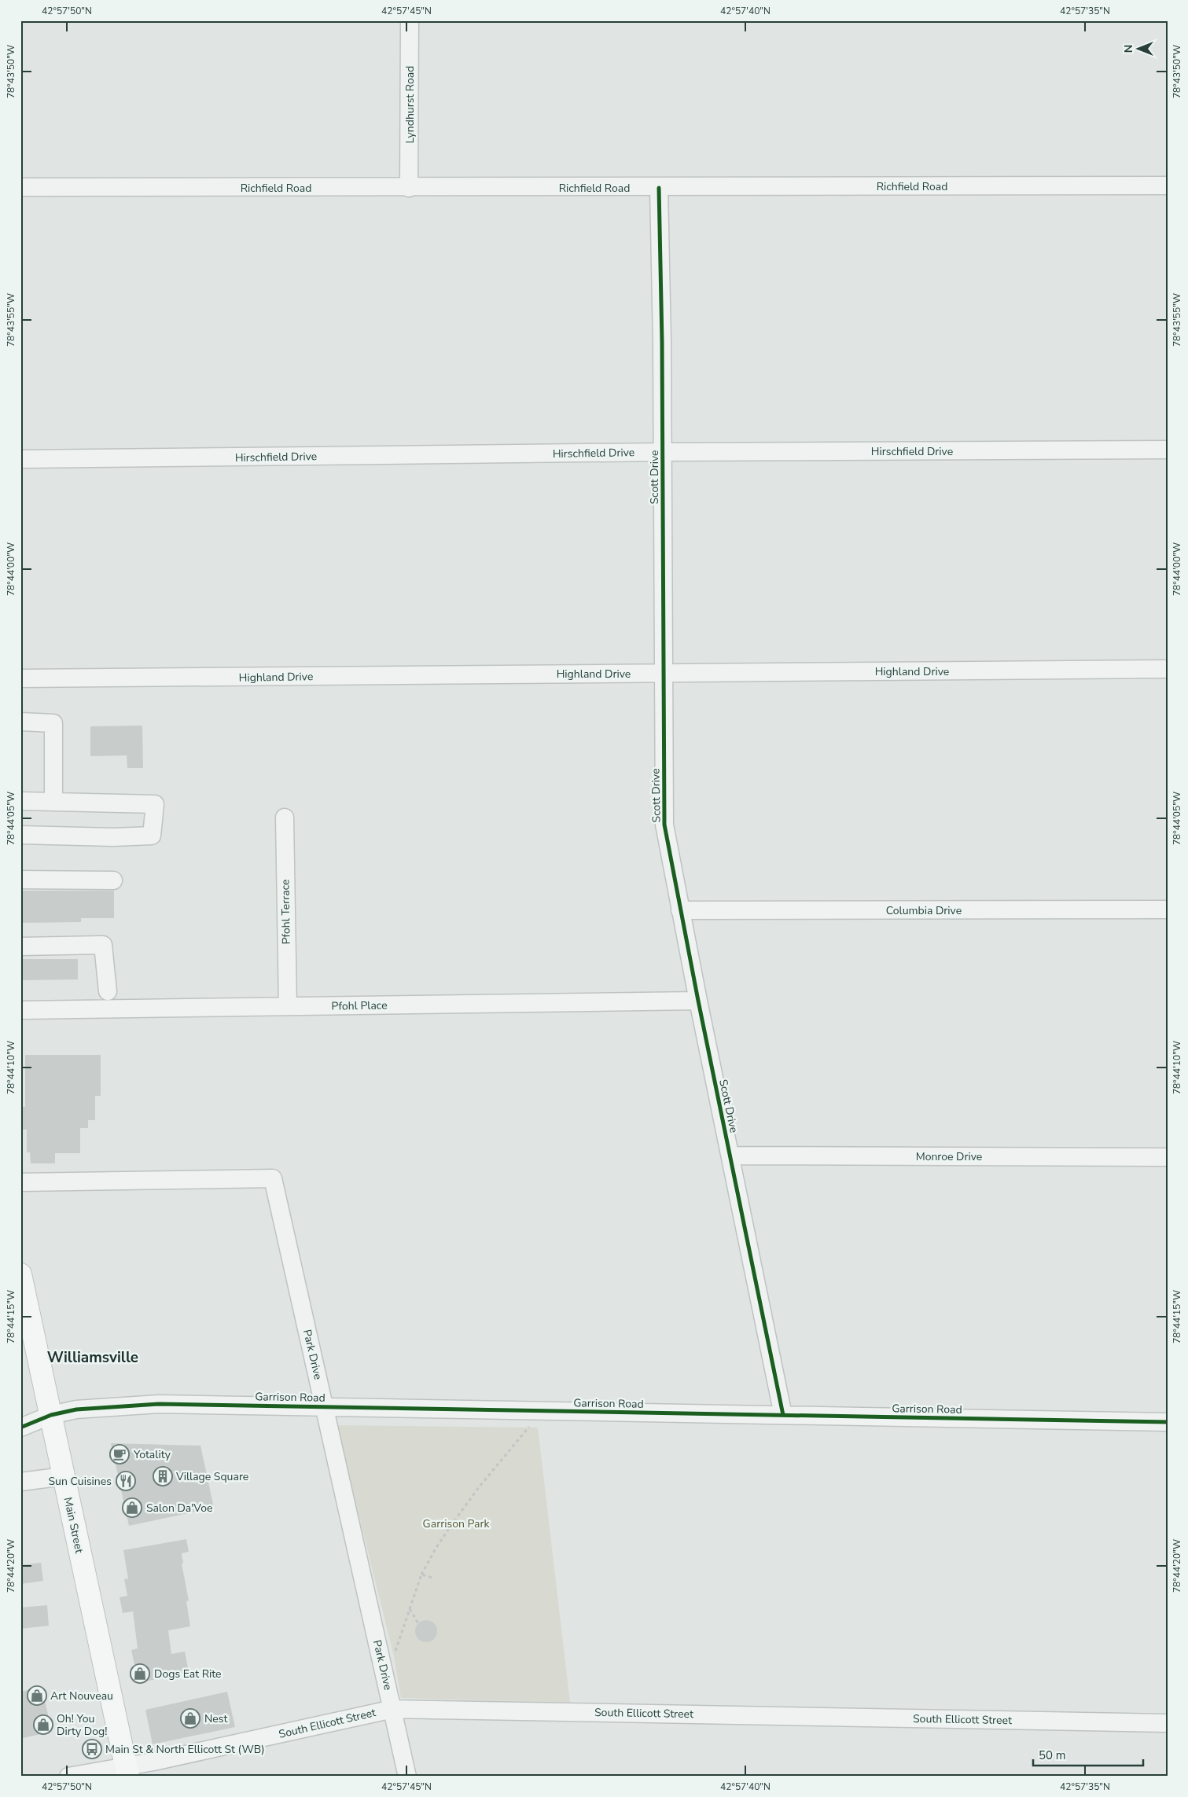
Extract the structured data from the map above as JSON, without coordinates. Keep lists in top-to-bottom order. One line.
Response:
{"streets":{"main road":["Main Street"],"street":["Lyndhurst Road","Richfield Road","Hirschfield Drive","Scott Drive","Highland Drive","Columbia Drive","Pfohl Terrace","Pfohl Place","Monroe Drive","Park Drive","Garrison Road","South Ellicott Street"]},"crossings":[["Lyndhurst Road","Richfield Road"],["Richfield Road","Scott Drive"],["Hirschfield Drive","Scott Drive"],["Scott Drive","Highland Drive"],["Scott Drive","Columbia Drive"],["Scott Drive","Pfohl Place"],["Scott Drive","Monroe Drive"],["Scott Drive","Garrison Road"],["Pfohl Terrace","Pfohl Place"],["Park Drive","Garrison Road"],["Park Drive","South Ellicott Street"],["Garrison Road","Main Street"],["Main Street","South Ellicott Street"]],"districts":["Williamsville"],"parks":["Garrison Park"],"places":{"cafe":["Yotality"],"building":["Village Square"],"restaurant":["Sun Cuisines"],"shop":["Salon Da'Voe","Dogs Eat Rite","Art Nouveau","Nest","Oh! You Dirty Dog!"],"bus stop":["Main St & North Ellicott St (WB)"]},"scale_bar":"50 m","north":"left","coordinates":["42°57'50\"N","42°57'45\"N","42°57'40\"N","42°57'35\"N","78°43'50\"W","78°43'55\"W","78°44'00\"W","78°44'05\"W","78°44'10\"W","78°44'15\"W","78°44'20\"W"]}
